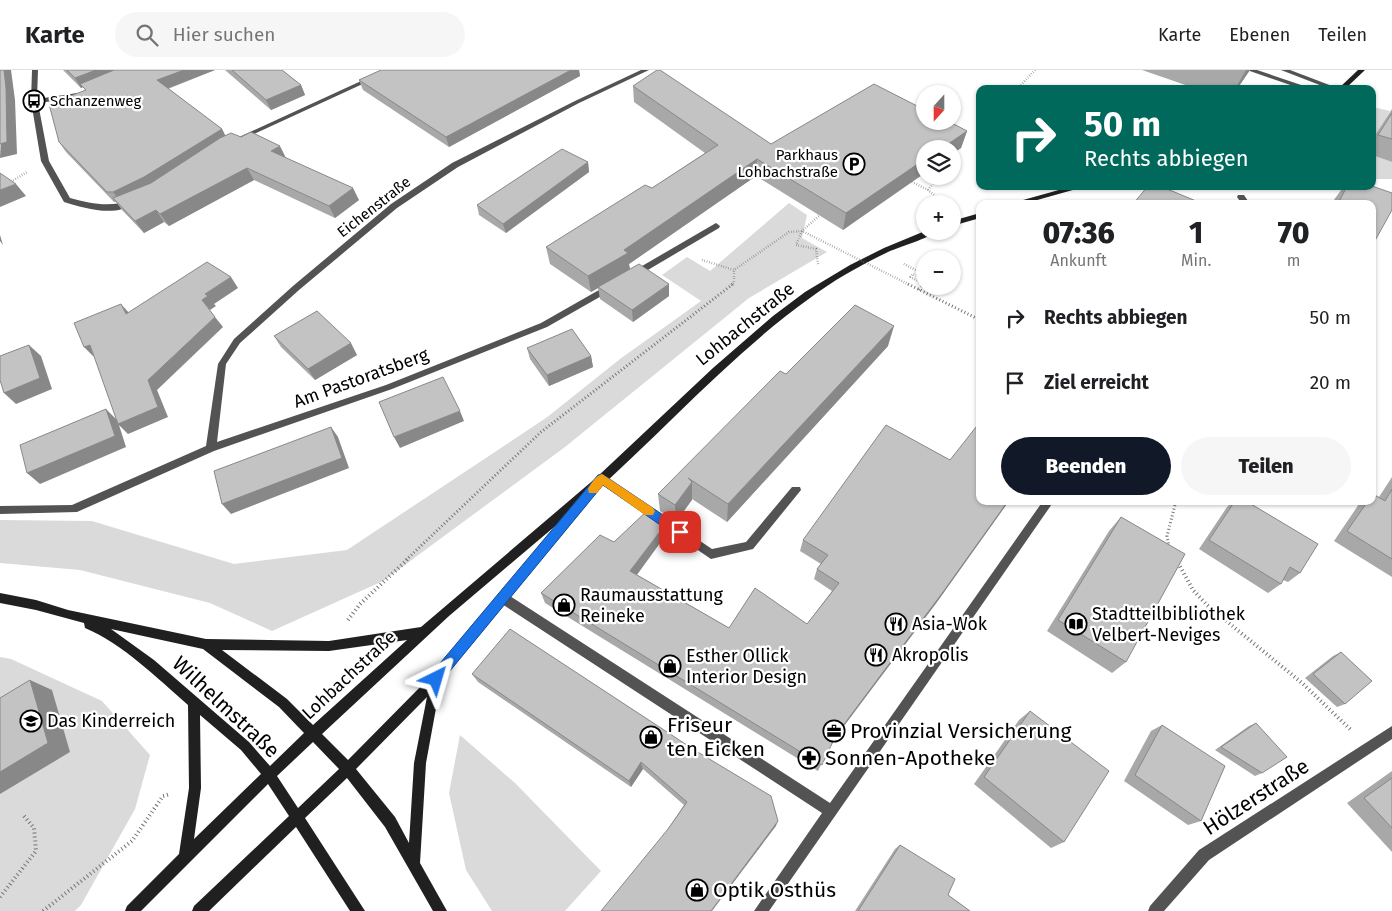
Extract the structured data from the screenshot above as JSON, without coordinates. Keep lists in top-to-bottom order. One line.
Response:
{"streets":{"main road":["Lohbachstraße","Wilhelmstraße"],"street":["Eichenstraße","Am Pastoratsberg","Hölzerstraße"]},"crossings":[["Eichenstraße","Am Pastoratsberg"],["Lohbachstraße","Wilhelmstraße"]],"places":{"bus stop":["Schanzenweg"],"parking":["Parkhaus Lohbachstraße"],"shop":["Raumausstattung Reineke","Esther Ollick Interior Design","Friseur ten Eicken","Optik Osthüs"],"restaurant":["Asia-Wok","Akropolis"],"library":["Stadtteilbibliothek Velbert-Neviges"],"school or university":["Das Kinderreich"],"office":["Provinzial Versicherung"],"pharmacy":["Sonnen-Apotheke"]},"north":"bottom","page":{"header":"Karte","search":"Hier suchen","nav":["Karte","Ebenen","Teilen"],"map_buttons":["+","−"],"turn":["50 m","Rechts abbiegen"],"eta":["07:36","Ankunft","1","Min.","70","m"],"list":[{"name":"Rechts abbiegen","value":"50 m"},{"name":"Ziel erreicht","value":"20 m"}],"buttons":["Beenden","Teilen"]}}
